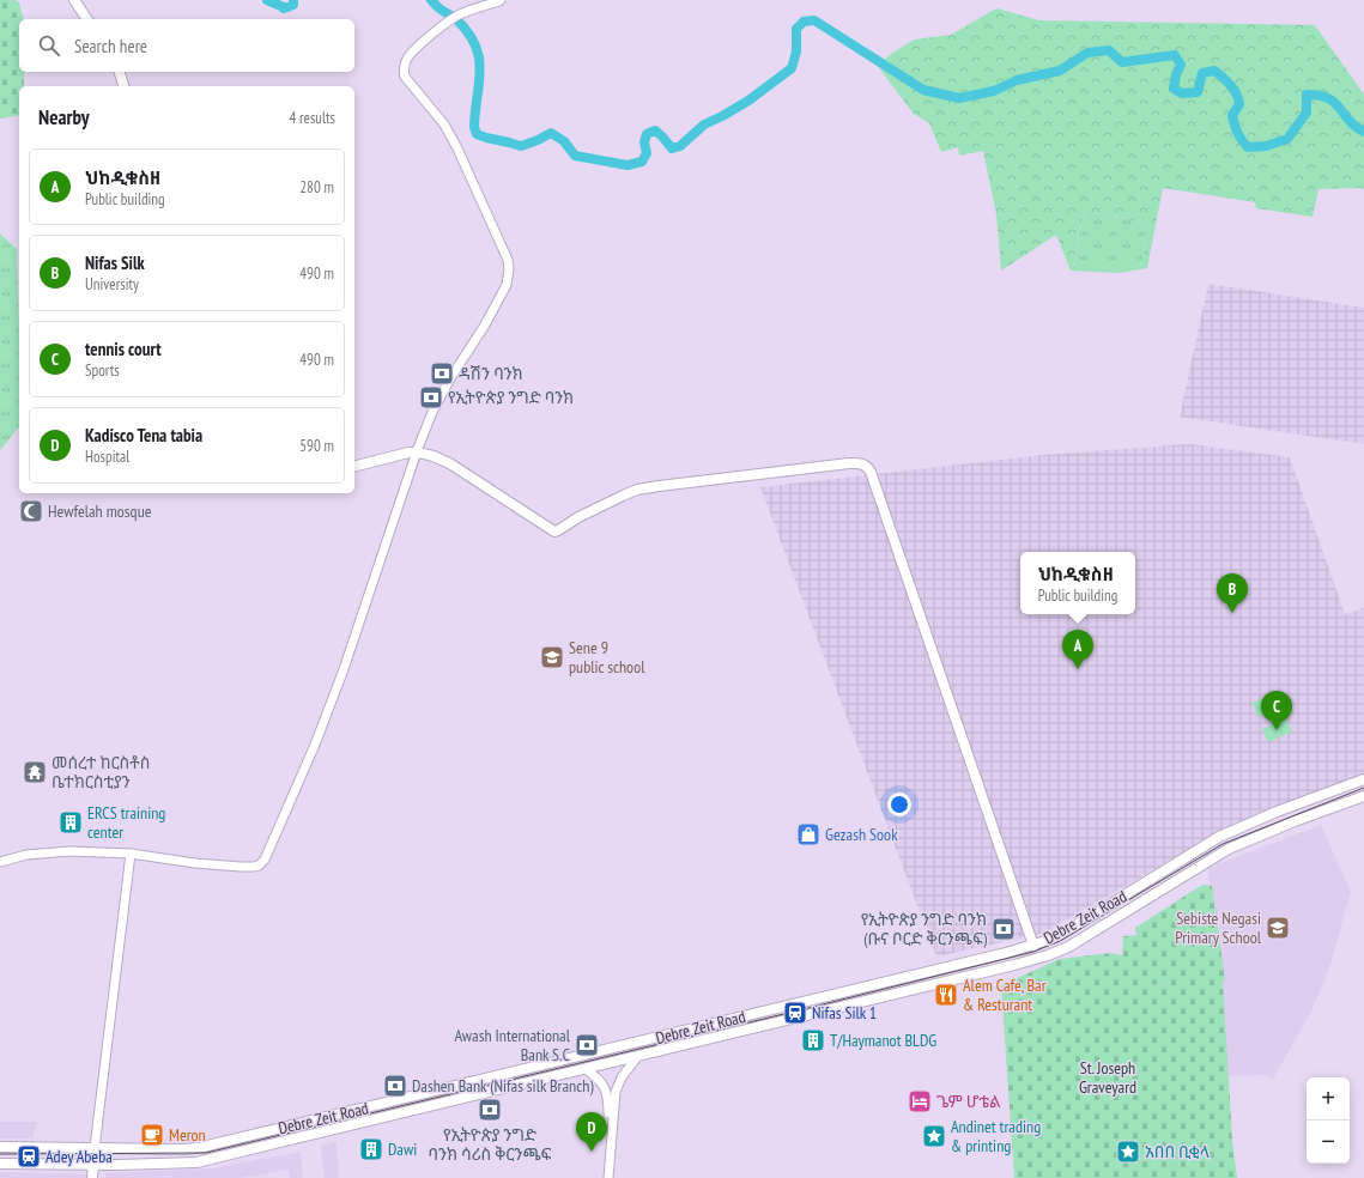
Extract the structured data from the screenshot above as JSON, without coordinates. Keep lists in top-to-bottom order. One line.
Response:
{"streets":{"main road":["Debre Zeit Road"]},"parks":["St. Joseph Graveyard"],"places":{"bank":["ዳሽን ባንክ","የኢትዮጵያ ንግድ ባንክ","የኢትዮጵያ ንግድ ባንክ (ቡና ቦርድ ቅርንጫፍ)","Awash International Bank S.C","Dashen Bank (Nifas silk Branch)","የኢትዮጵያ ንግድ ባንክ ሳሪስ ቅርንጫፍ"],"mosque":["Hewfelah mosque"],"school or university":["Sene 9 public school","Sebiste Negasi Primary School"],"temple":["መሰረተ ከርስቶስ ቤተክርስቲያን"],"building":["ERCS training center","T/Haymanot BLDG","Dawi"],"shop":["Gezash Sook"],"restaurant":["Alem Cafe, Bar & Resturant"],"station":["Nifas Silk 1","Adey Abeba"],"hotel":["ጌም ሆቴል"],"cafe":["Meron"],"place":["Andinet trading & printing","አበበ ቢቂላ"]},"page":{"search":"Search here","heading":["Nearby","4 results"],"list":[{"mark":"A","name":"ህከዲቁስዘ","note":"Public building","value":"280 m"},{"mark":"B","name":"Nifas Silk","note":"University","value":"490 m"},{"mark":"C","name":"tennis court","note":"Sports","value":"490 m"},{"mark":"D","name":"Kadisco Tena tabia","note":"Hospital","value":"590 m"}],"popup":["ህከዲቁስዘ","Public building"],"pins":["B","A","C","D"],"map_buttons":["+","−"]}}
